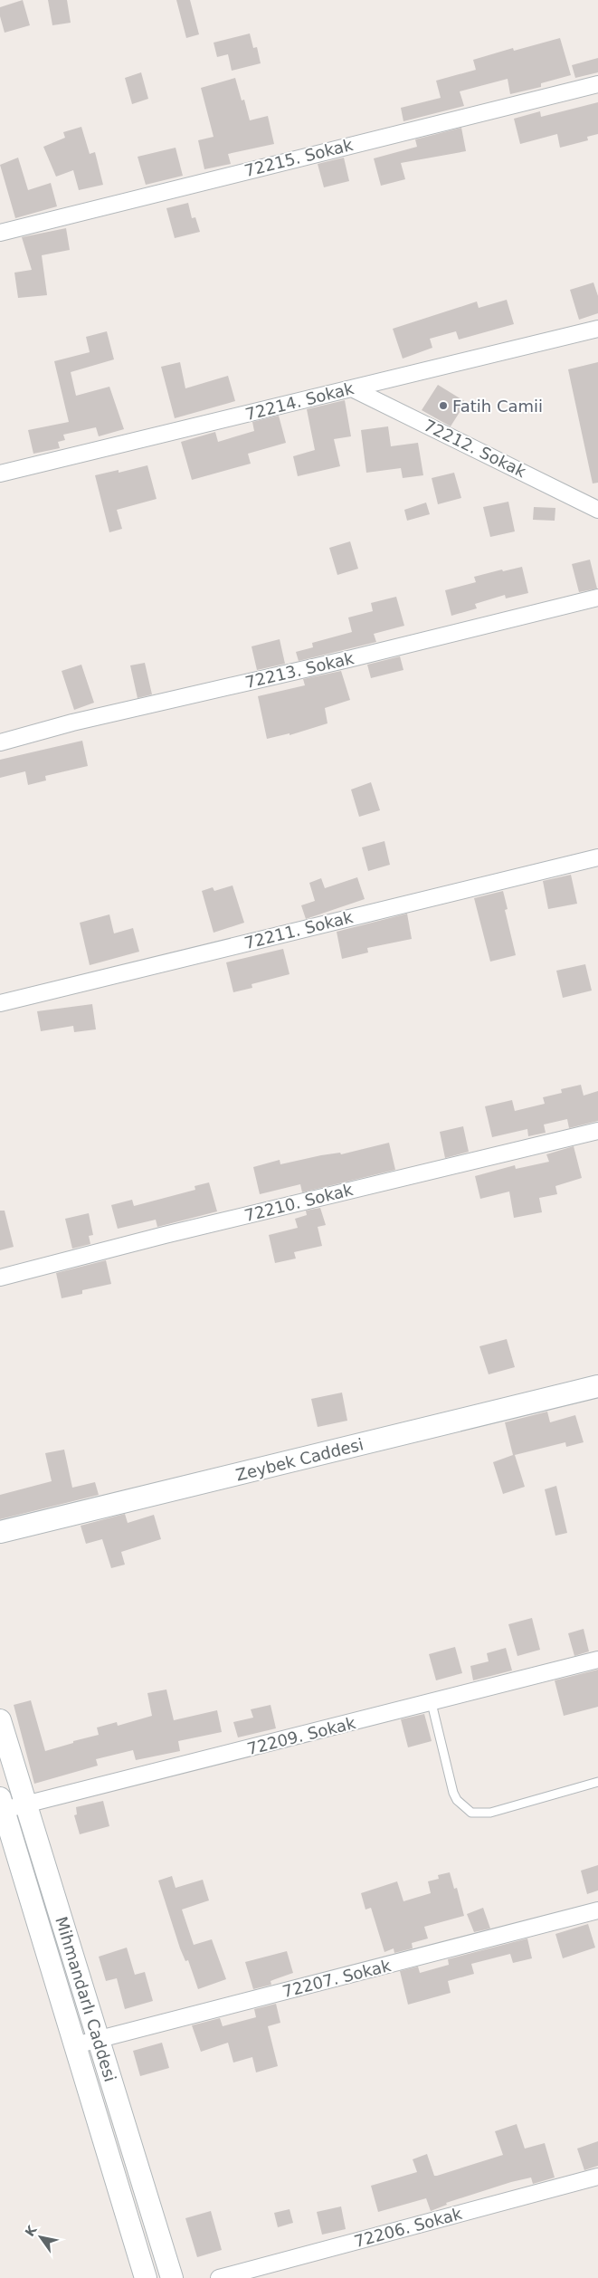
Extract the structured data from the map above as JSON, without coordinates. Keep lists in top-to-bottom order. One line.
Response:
{"streets":{"street":["72215. Sokak","72214. Sokak","72212. Sokak","72213. Sokak","72211. Sokak","72210. Sokak","Zeybek Caddesi","72209. Sokak","72207. Sokak","Mihmandarlı Caddesi","72206. Sokak"]},"crossings":[["72214. Sokak","72212. Sokak"],["72209. Sokak","Mihmandarlı Caddesi"],["72207. Sokak","Mihmandarlı Caddesi"]],"places":["Fatih Camii"],"north":"top left"}
